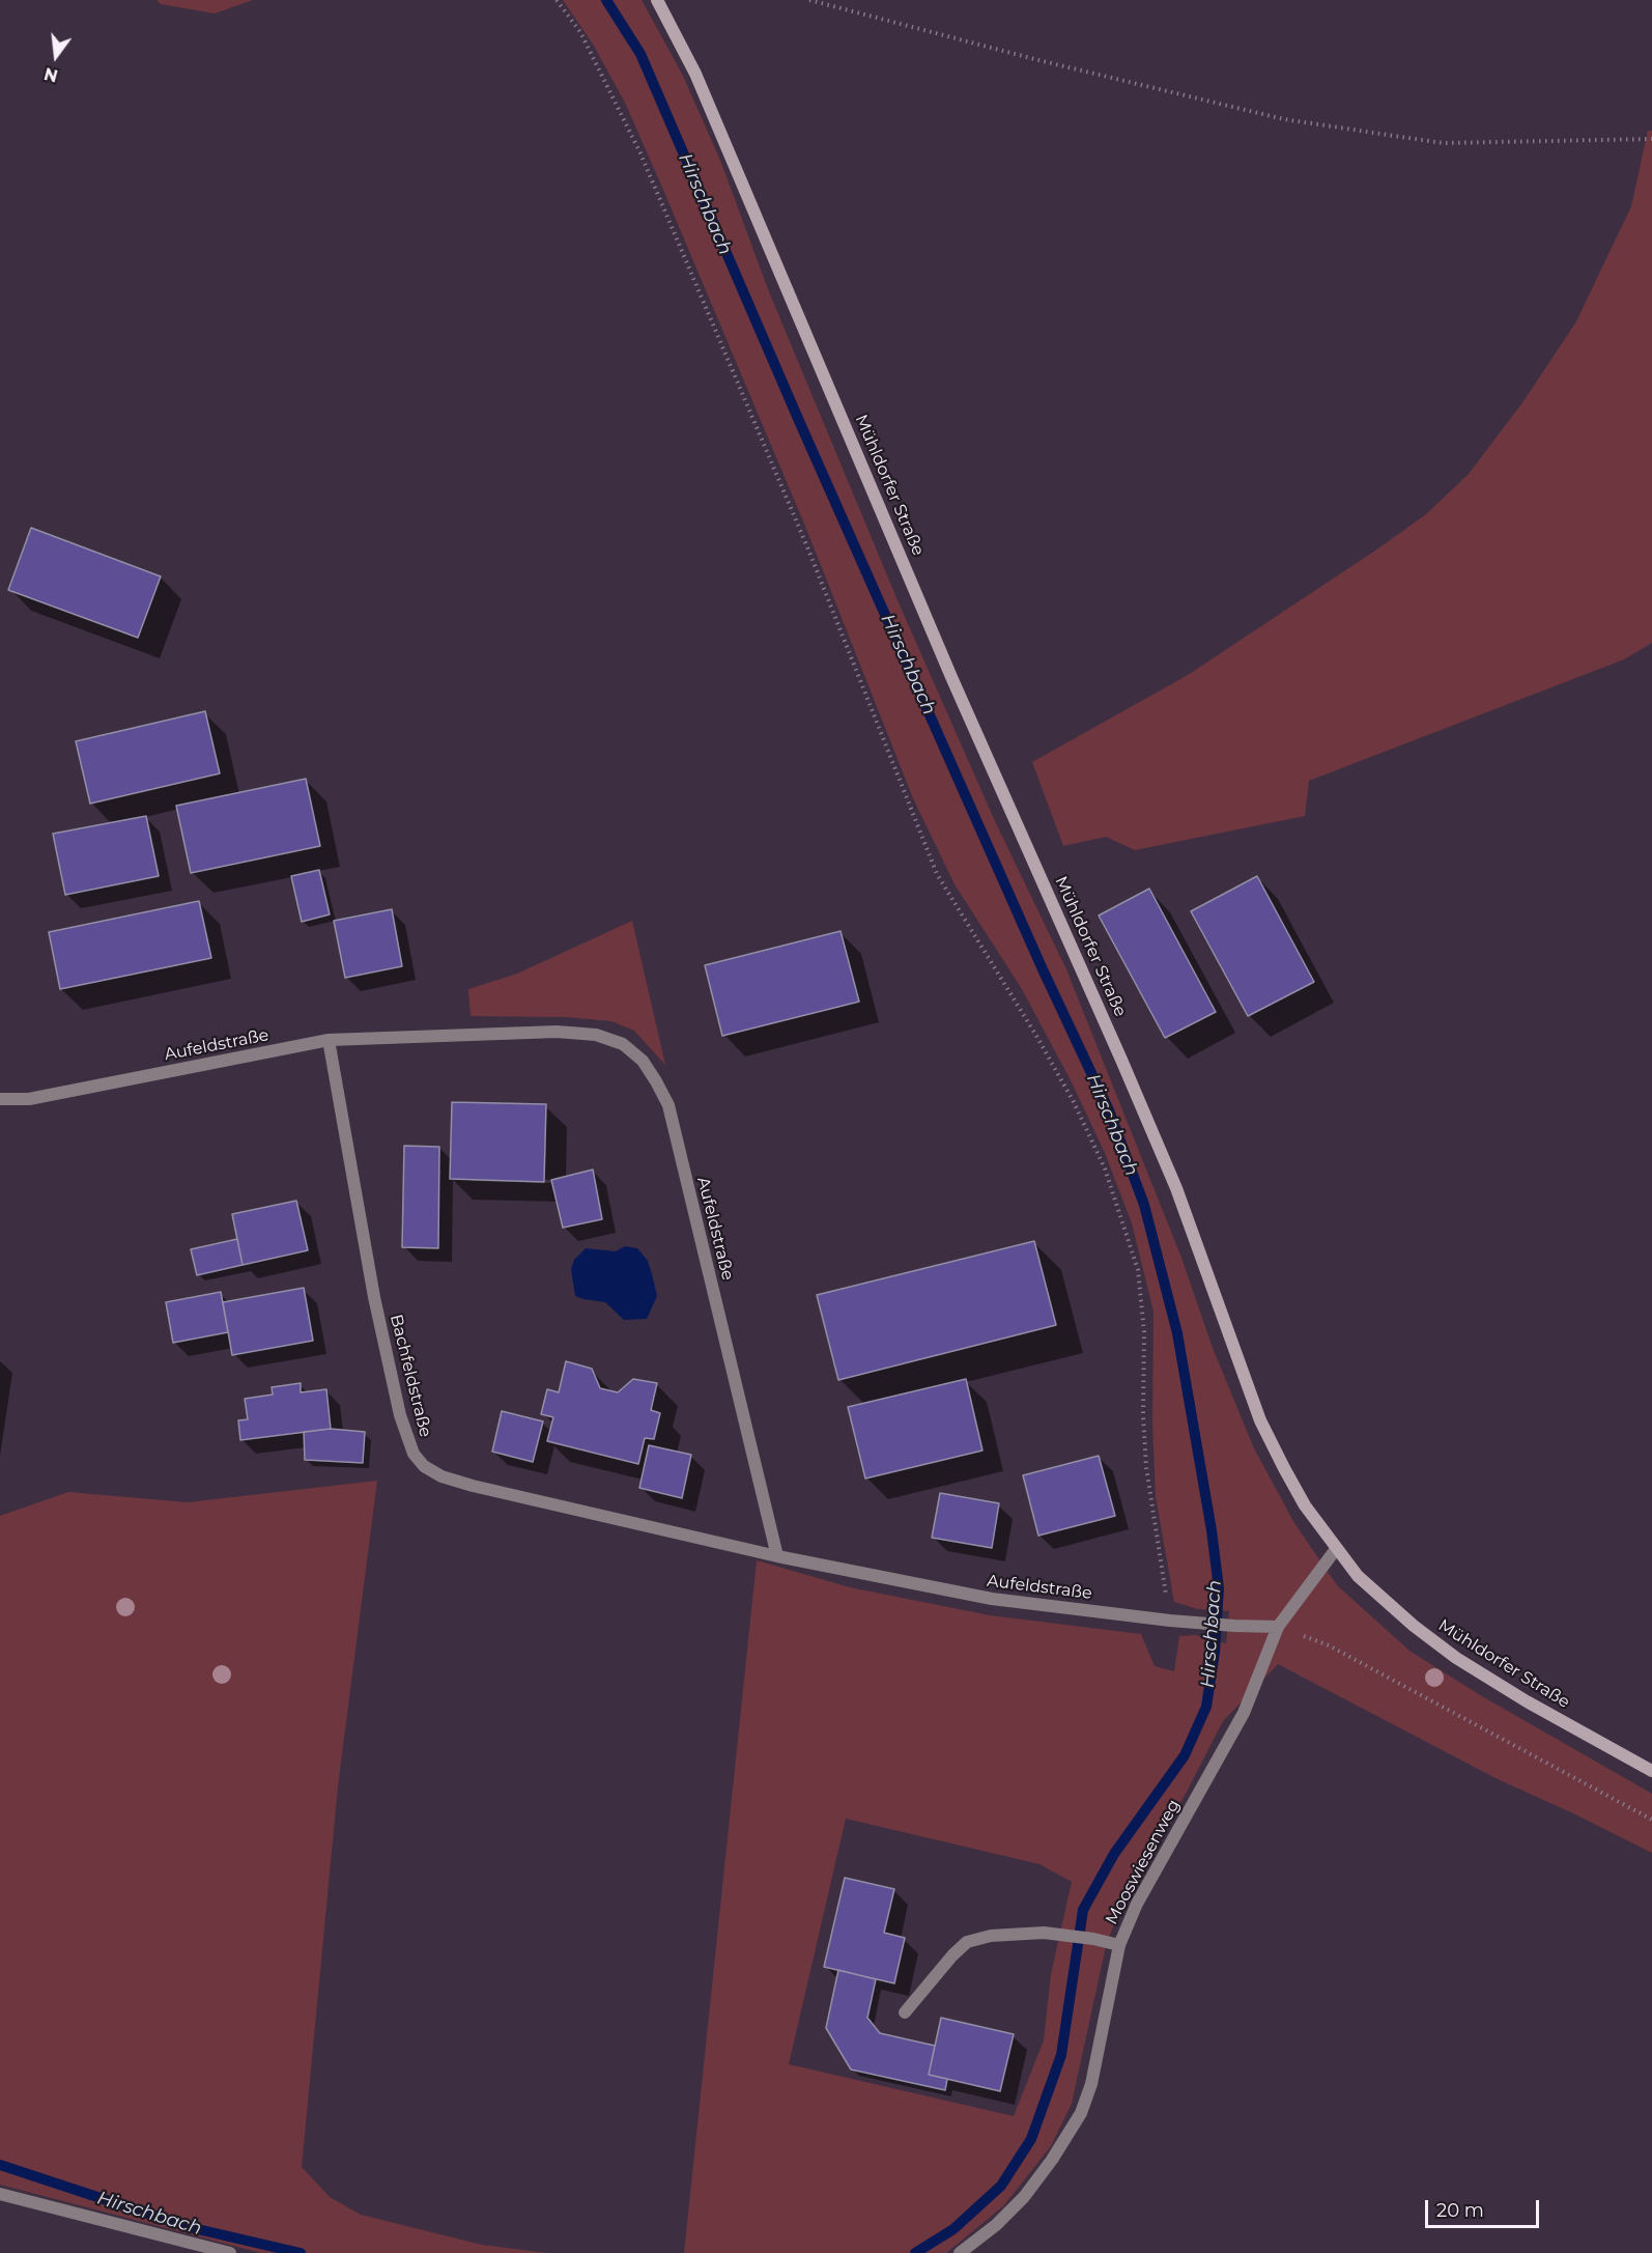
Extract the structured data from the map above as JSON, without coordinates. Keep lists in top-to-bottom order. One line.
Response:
{"streets":{"street":["Mühldorfer Straße","Aufeldstraße","Bachfeldstraße","Mooswiesenweg"]},"crossings":[["Mühldorfer Straße","Mooswiesenweg"],["Aufeldstraße","Bachfeldstraße"],["Aufeldstraße","Mooswiesenweg"]],"water":["Hirschbach"],"scale_bar":"20 m","north":"bottom"}
